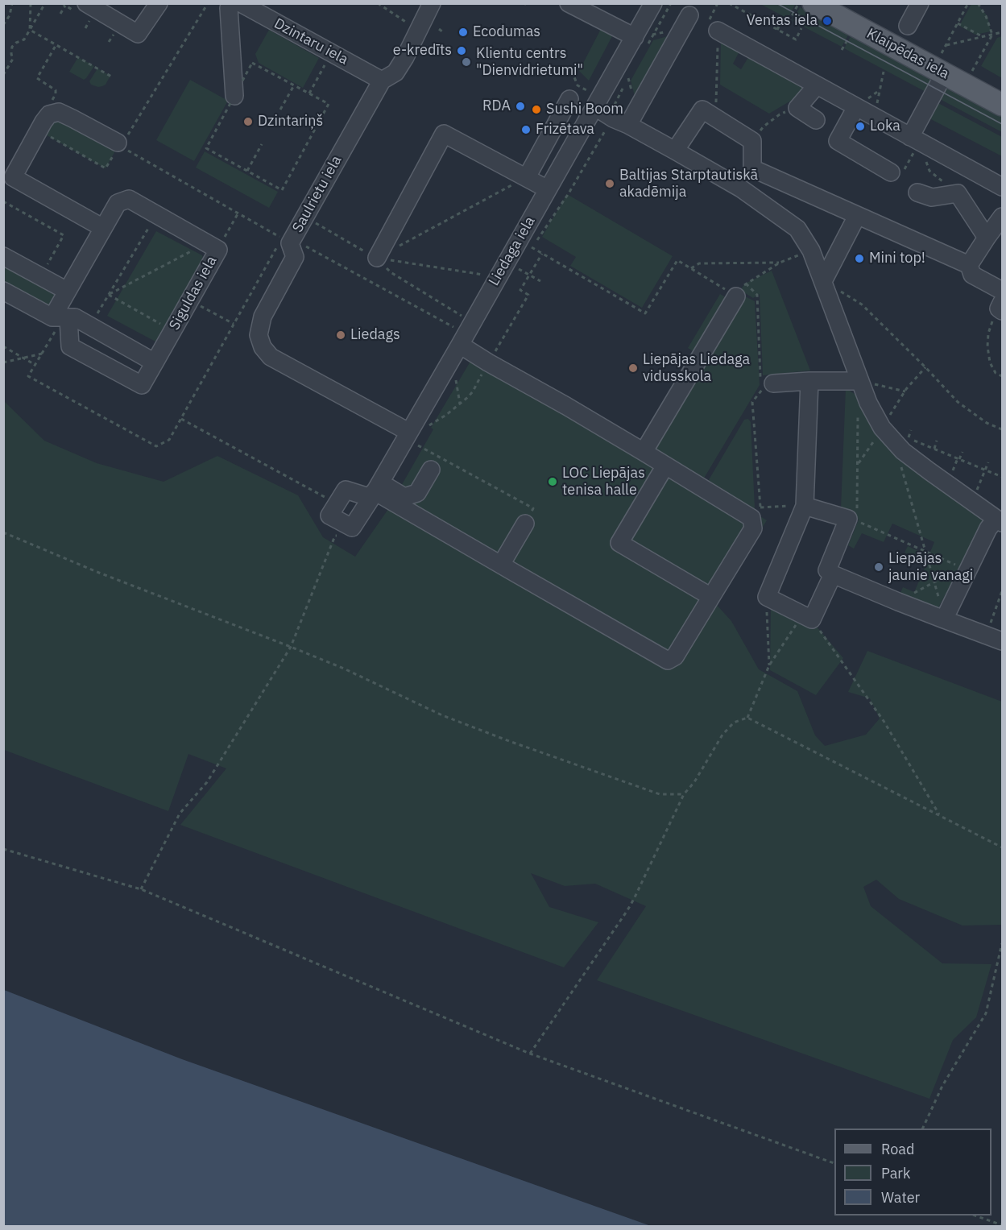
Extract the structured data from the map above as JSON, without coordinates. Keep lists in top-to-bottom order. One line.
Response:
{"streets":{"main road":["Klaipēdas iela"],"street":["Dzintaru iela","Saulrietu iela","Liedaga iela","Siguldas iela"]},"crossings":[["Dzintaru iela","Saulrietu iela"],["Saulrietu iela","Liedaga iela"]],"places":["Ventas iela","Ecodumas","e-kredīts","Klientu centrs \"Dienvidrietumi\"","RDA","Sushi Boom","Dzintariņš","Loka","Frizētava","Baltijas Starptautiskā akadēmija","Mini top!","Liedags","Liepājas Liedaga vidusskola","LOC Liepājas tenisa halle","Liepājas jaunie vanagi"],"legend":["Road","Park","Water"]}
